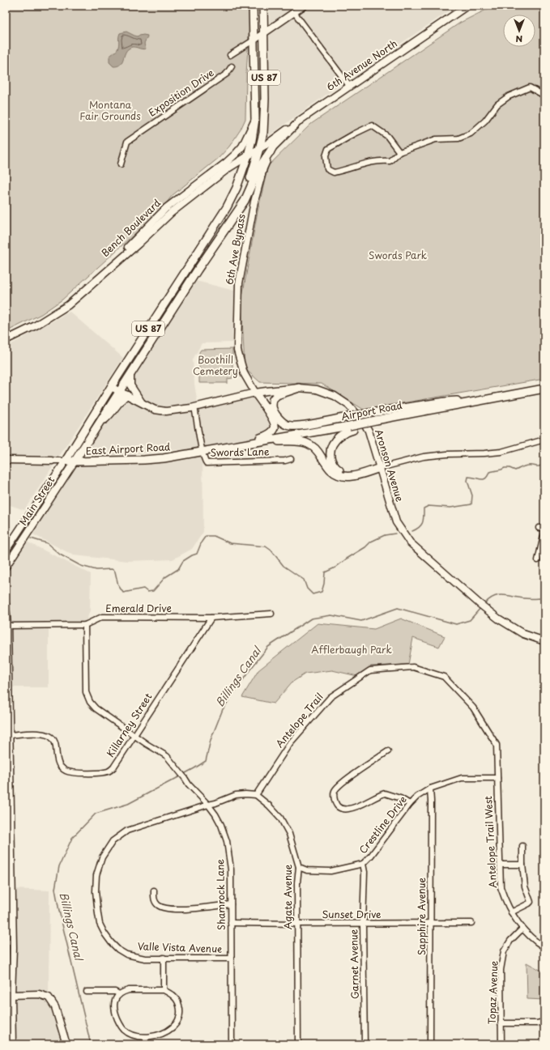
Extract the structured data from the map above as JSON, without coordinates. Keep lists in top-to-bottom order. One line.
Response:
{"streets":{"highway":["US 87","Airport Road","East Airport Road"],"main road":["6th Avenue North","Bench Boulevard","6th Ave Bypass","Aronson Avenue","Main Street"],"street":["Exposition Drive","Swords Lane","Emerald Drive","Antelope Trail","Killarney Street","Crestline Drive","Antelope Trail West","Shamrock Lane","Agate Avenue","Sunset Drive","Sapphire Avenue","Valle Vista Avenue","Garnet Avenue","Topaz Avenue"]},"crossings":[["6th Avenue North","6th Ave Bypass"],["US 87","Bench Boulevard"],["US 87","East Airport Road"],["US 87","Aronson Avenue"],["US 87","Main Street"],["6th Ave Bypass","Aronson Avenue"],["Airport Road","East Airport Road"],["Airport Road","Swords Lane"],["East Airport Road","Swords Lane"],["East Airport Road","Main Street"],["Swords Lane","Aronson Avenue"],["Emerald Drive","Killarney Street"],["Antelope Trail","Crestline Drive"],["Antelope Trail","Antelope Trail West"],["Antelope Trail","Agate Avenue"],["Killarney Street","Shamrock Lane"],["Crestline Drive","Antelope Trail West"],["Crestline Drive","Agate Avenue"],["Crestline Drive","Sapphire Avenue"],["Crestline Drive","Garnet Avenue"],["Antelope Trail West","Topaz Avenue"],["Shamrock Lane","Sunset Drive"],["Shamrock Lane","Valle Vista Avenue"],["Agate Avenue","Sunset Drive"],["Sunset Drive","Sapphire Avenue"],["Sunset Drive","Garnet Avenue"]],"water":["Billings Canal"],"parks":["Montana Fair Grounds","Swords Park","Boothill Cemetery","Afflerbaugh Park"],"north":"bottom"}
